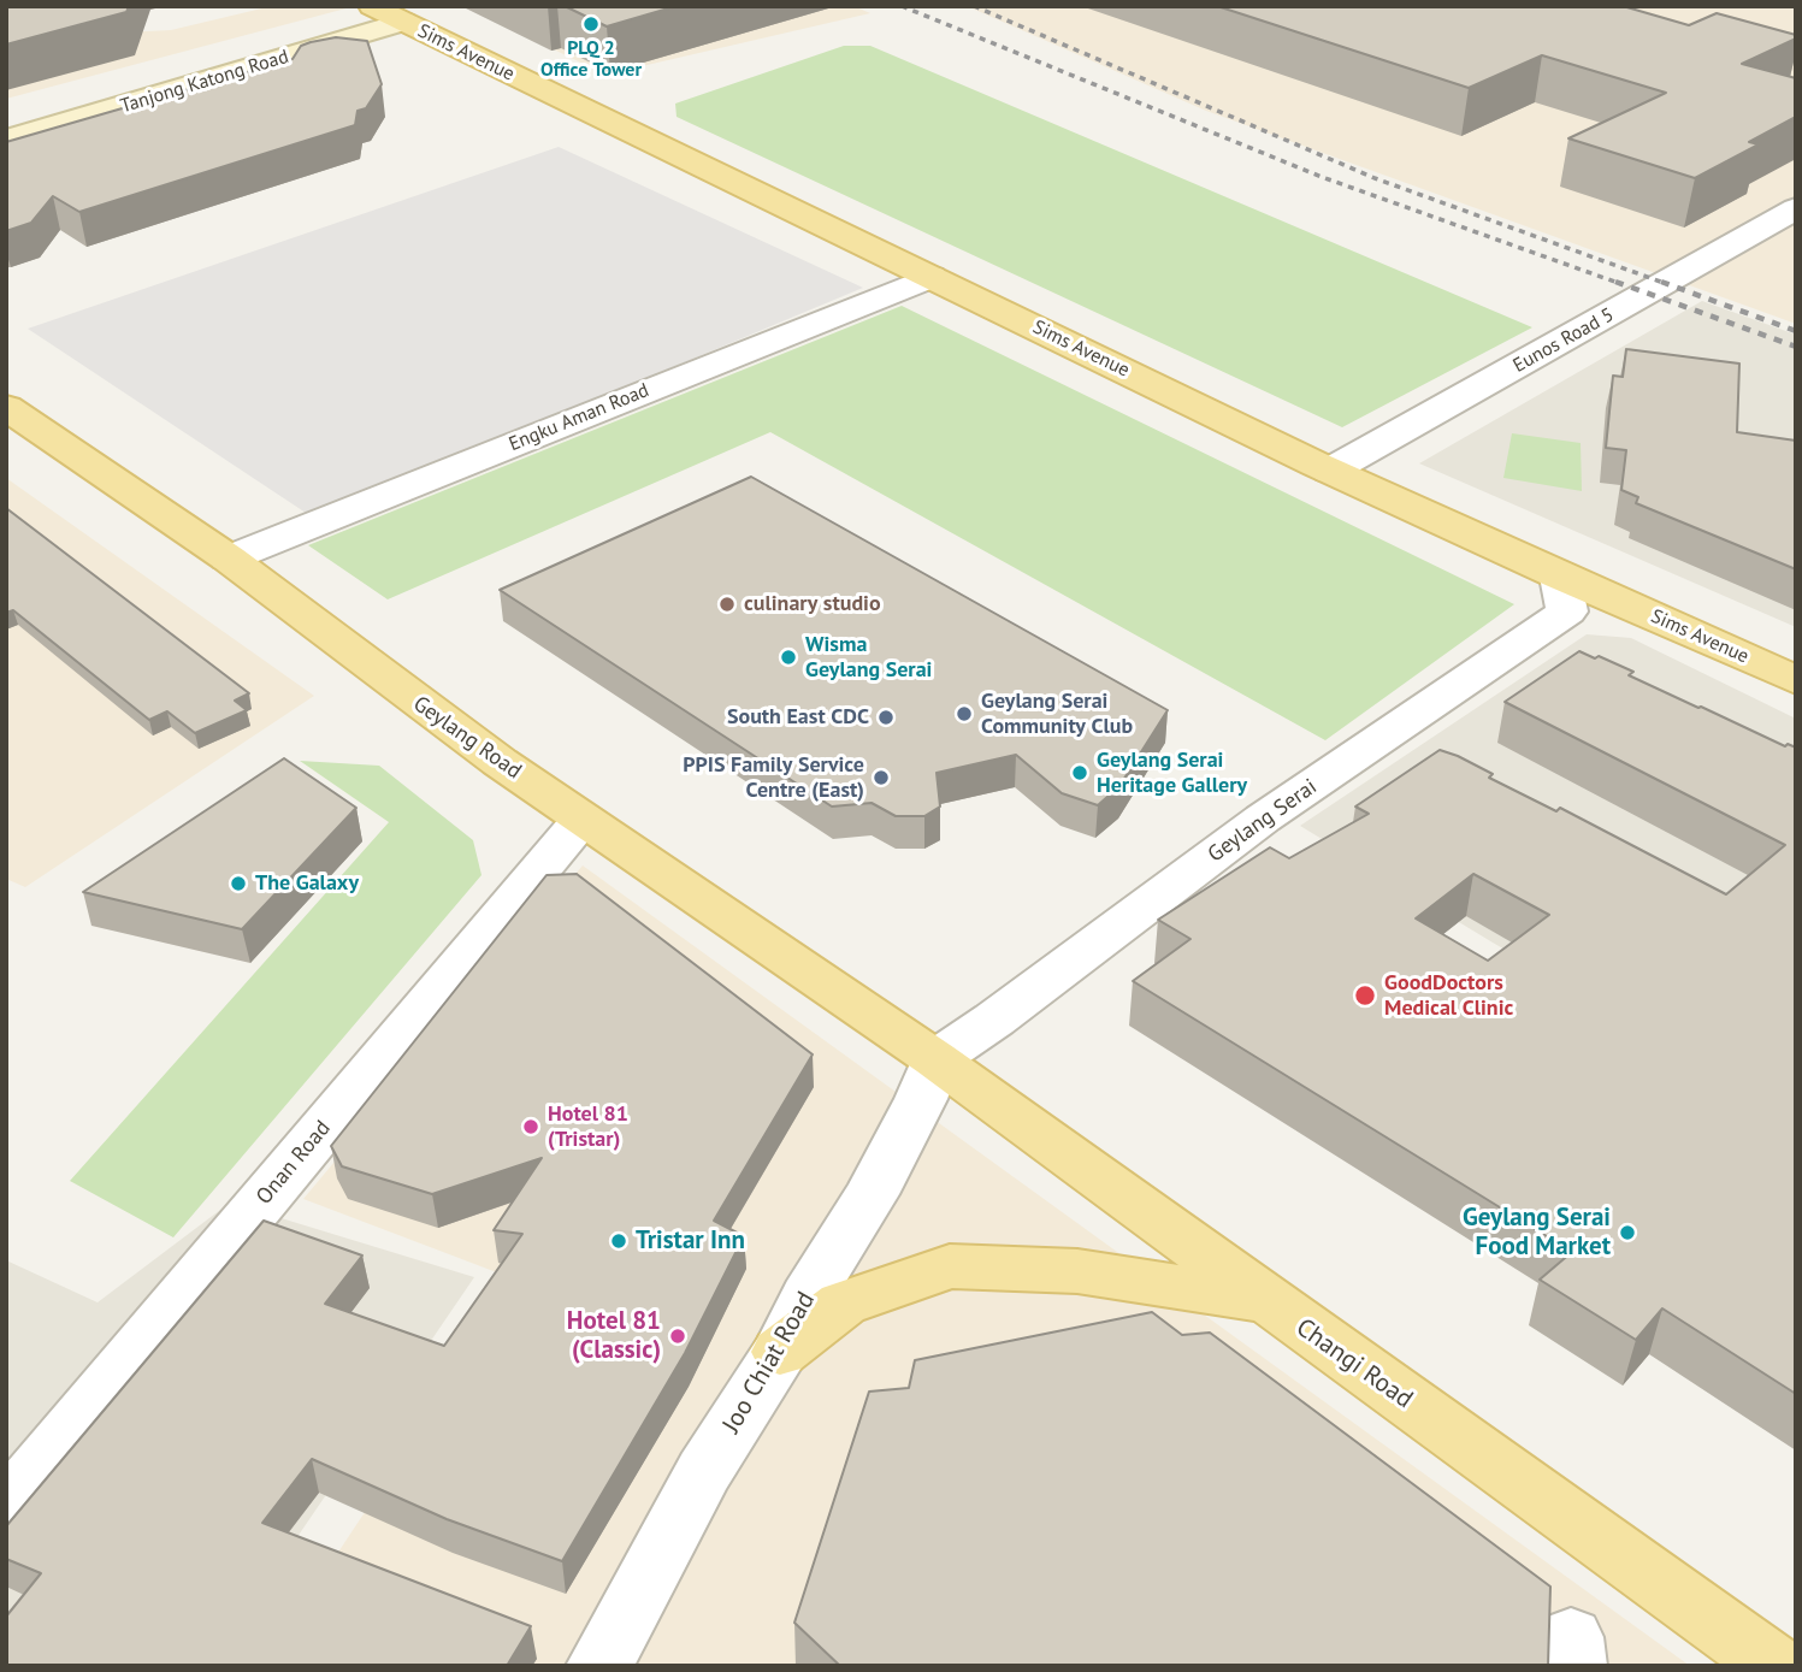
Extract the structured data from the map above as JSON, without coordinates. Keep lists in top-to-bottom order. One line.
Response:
{"streets":{"main road":["Sims Avenue","Tanjong Katong Road","Geylang Road","Changi Road"],"street":["Eunos Road 5","Engku Aman Road","Geylang Serai","Onan Road","Joo Chiat Road"]},"crossings":[["Sims Avenue","Tanjong Katong Road"],["Sims Avenue","Eunos Road 5"],["Sims Avenue","Engku Aman Road"],["Sims Avenue","Geylang Serai"],["Engku Aman Road","Geylang Road"],["Geylang Road","Geylang Serai"],["Geylang Road","Onan Road"],["Geylang Road","Joo Chiat Road"],["Geylang Road","Changi Road"],["Geylang Serai","Joo Chiat Road"],["Geylang Serai","Changi Road"],["Joo Chiat Road","Changi Road"]],"places":["PLQ 2 Office Tower","culinary studio","Wisma Geylang Serai","Geylang Serai Community Club","South East CDC","Geylang Serai Heritage Gallery","PPIS Family Service Centre (East)","The Galaxy","GoodDoctors Medical Clinic","Hotel 81 (Tristar)","Geylang Serai Food Market","Tristar Inn","Hotel 81 (Classic)"]}
